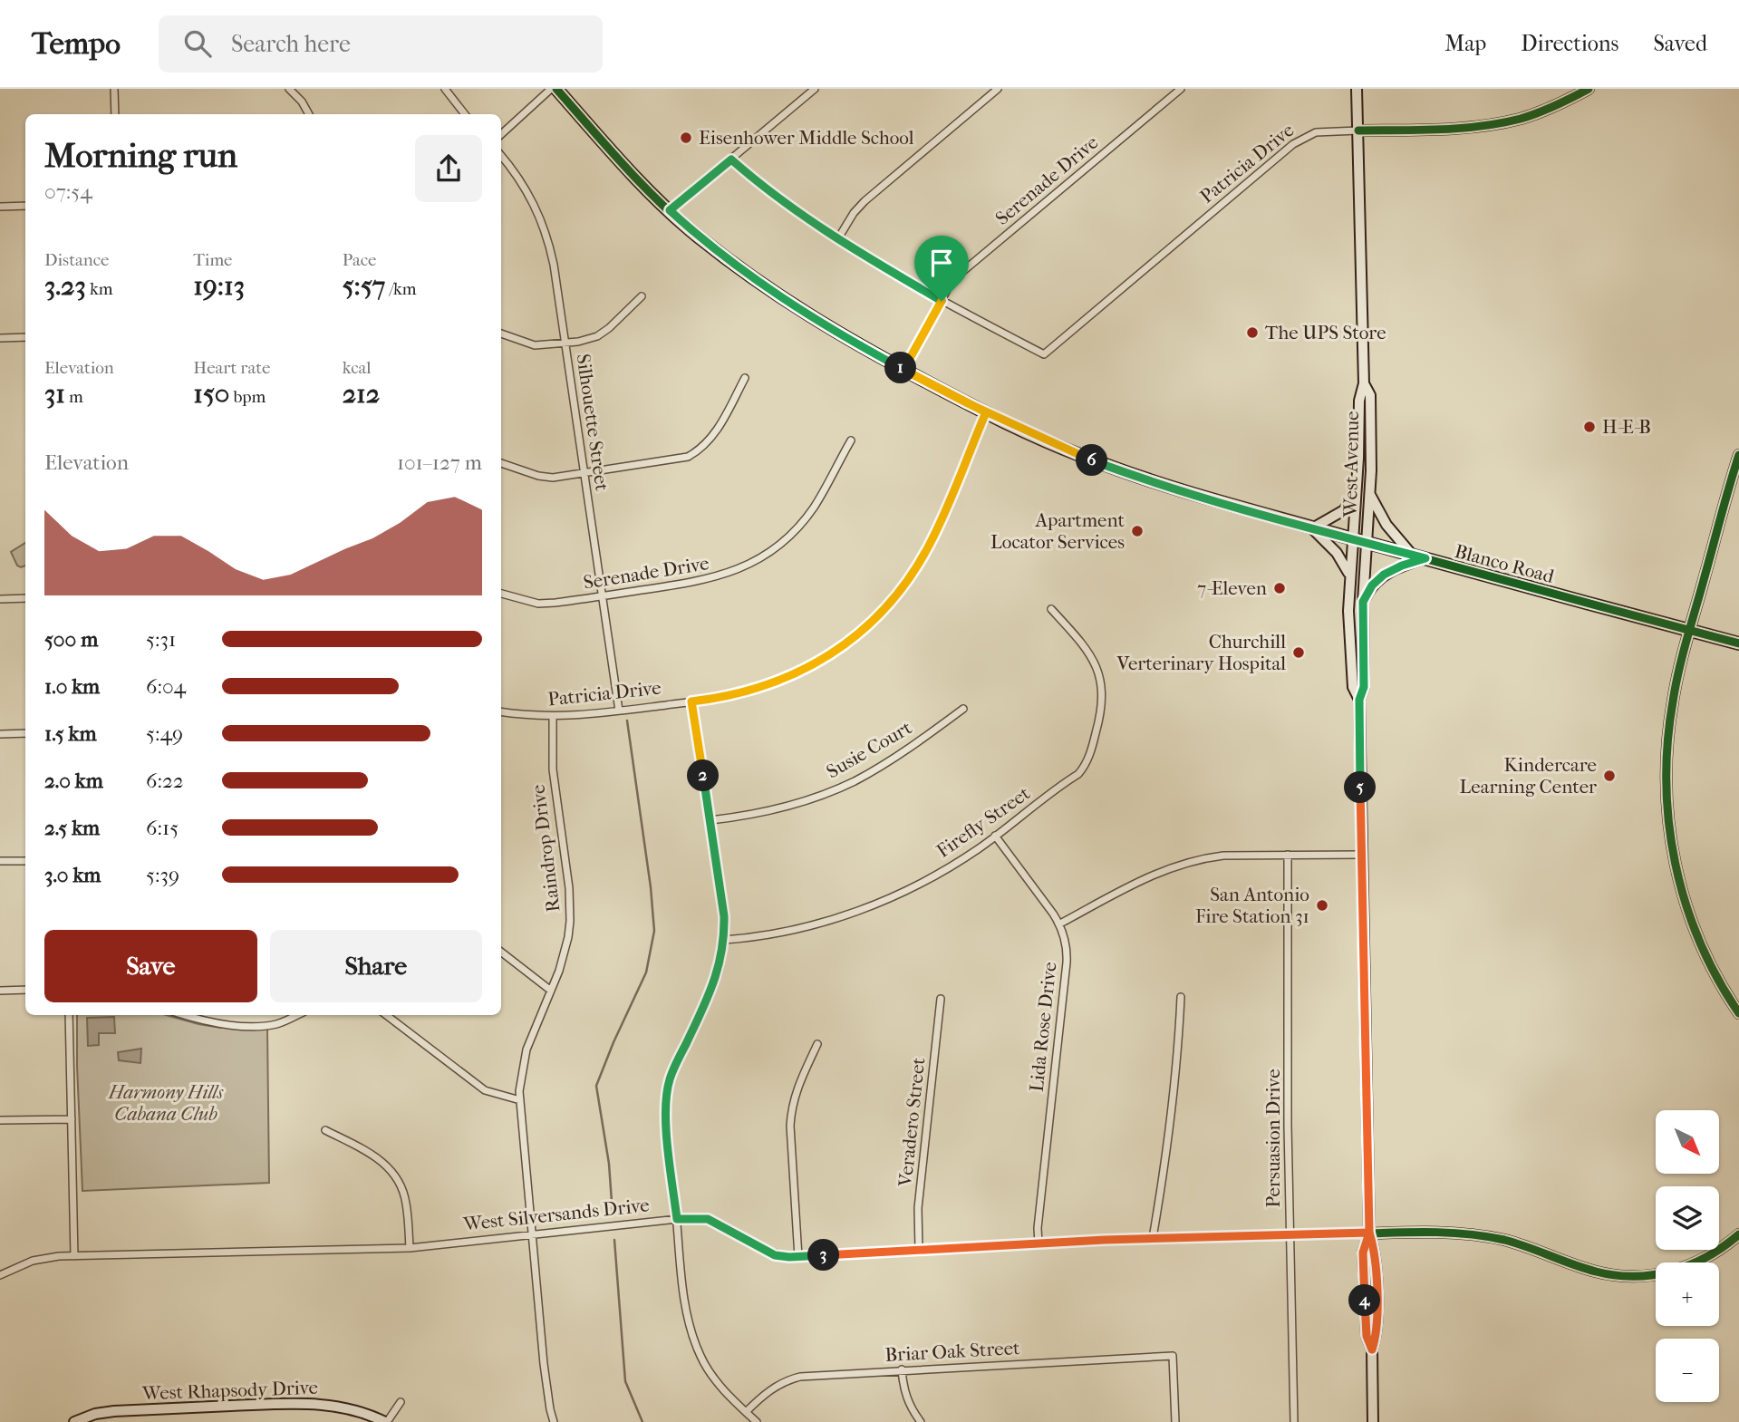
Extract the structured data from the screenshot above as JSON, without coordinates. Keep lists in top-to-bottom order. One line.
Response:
{"streets":{"main road":["Patricia Drive","West Avenue","Blanco Road","West Silversands Drive","West Rhapsody Drive"],"street":["Serenade Drive","Silhouette Street","Susie Court","Firefly Street","Raindrop Drive","Lida Rose Drive","Veradero Street","Persuasion Drive","Briar Oak Street"]},"crossings":[["Patricia Drive","Serenade Drive"],["Patricia Drive","Silhouette Street"],["Patricia Drive","West Avenue"],["Patricia Drive","Blanco Road"],["Patricia Drive","Raindrop Drive"],["Serenade Drive","Silhouette Street"],["Serenade Drive","Blanco Road"],["West Avenue","Blanco Road"],["West Avenue","West Silversands Drive"],["Firefly Street","Lida Rose Drive"],["Raindrop Drive","West Silversands Drive"],["Lida Rose Drive","West Silversands Drive"],["Veradero Street","West Silversands Drive"],["Persuasion Drive","West Silversands Drive"]],"parks":["Harmony Hills Cabana Club"],"places":["Eisenhower Middle School","The UPS Store","H-E-B","Apartment Locator Services","7-Eleven","Churchill Verterinary Hospital","Kindercare Learning Center","San Antonio Fire Station 31"],"north":"bottom right","page":{"header":"Tempo","search":"Search here","nav":["Map","Directions","Saved"],"heading":["Morning run","07:54"],"stats":[["Distance","3.23 km"],["Time","19:13"],["Pace","5:57 /km"],["Elevation","31 m"],["Heart rate","150 bpm"],["kcal","212"]],"pins":["1","6","2","5","3","4"],"chart":["Elevation","101–127 m"],"list":[{"name":"500 m","note":"5:31"},{"name":"1.0 km","note":"6:04"},{"name":"1.5 km","note":"5:49"},{"name":"2.0 km","note":"6:22"},{"name":"2.5 km","note":"6:15"},{"name":"3.0 km","note":"5:39"}],"buttons":["Save","Share"],"map_buttons":["+","−"]}}
